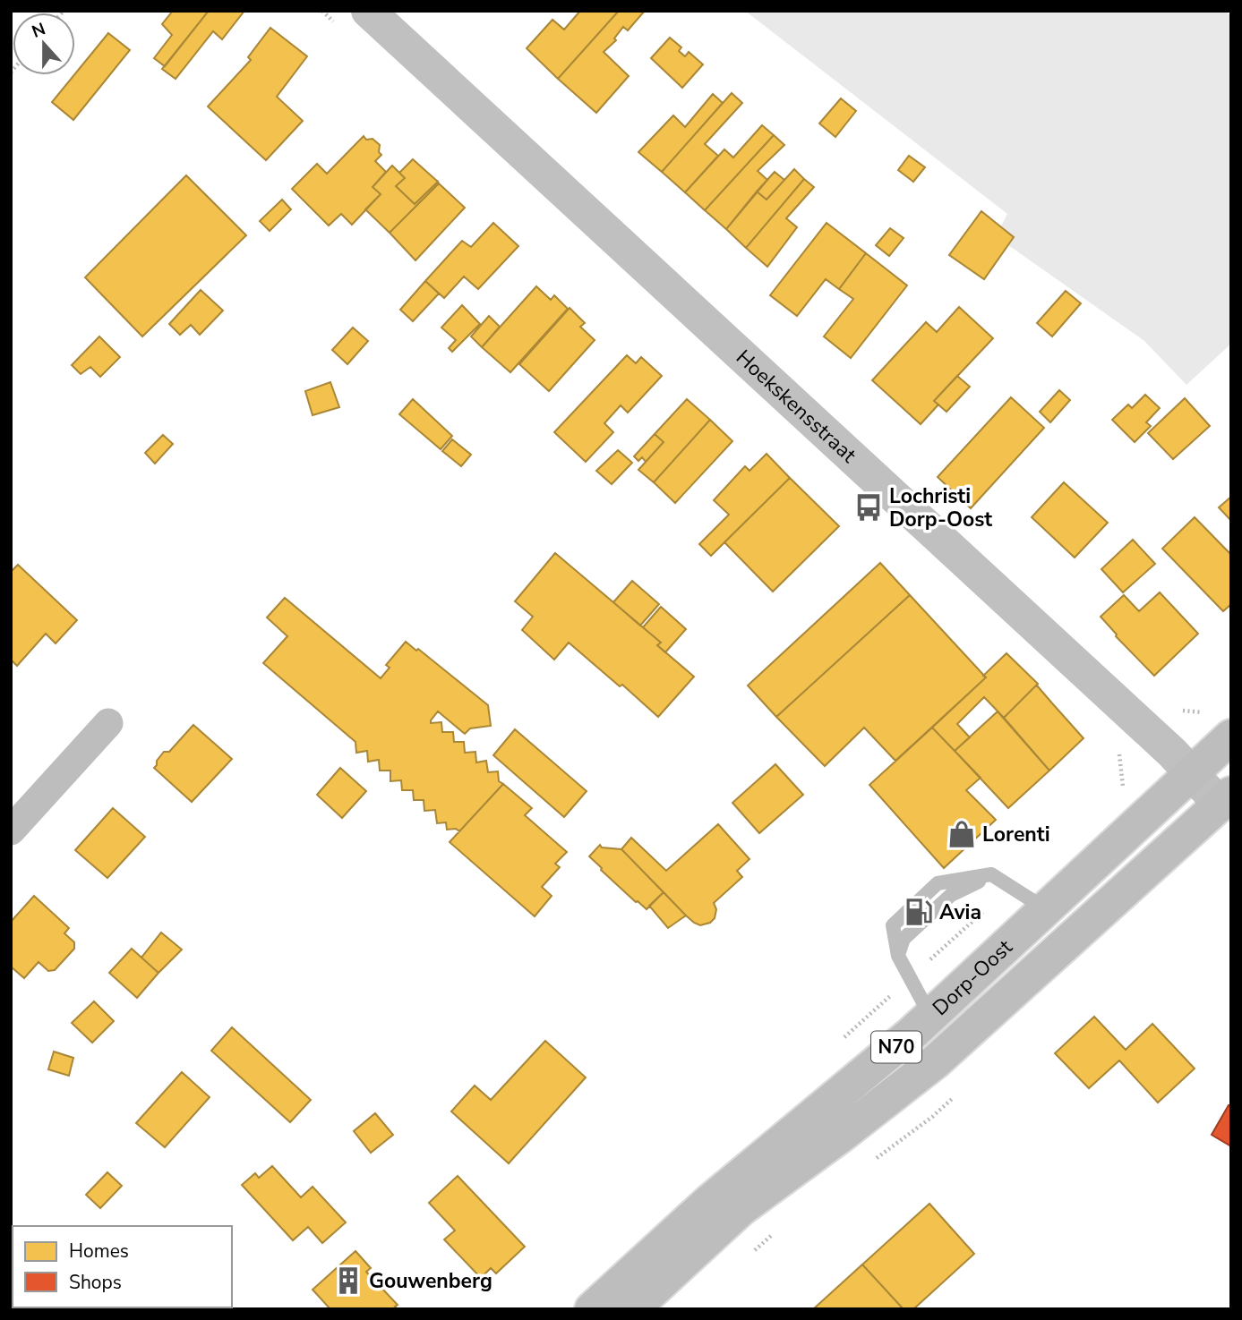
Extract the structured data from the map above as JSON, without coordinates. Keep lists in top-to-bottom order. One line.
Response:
{"streets":{"main road":["Dorp-Oost","N70"],"street":["Hoekskensstraat"]},"crossings":[["Hoekskensstraat","Dorp-Oost"]],"places":{"bus stop":["Lochristi Dorp-Oost"],"shop":["Lorenti"],"fuel station":["Avia"],"building":["Gouwenberg"]},"legend":["Homes","Shops"],"north":"top"}
